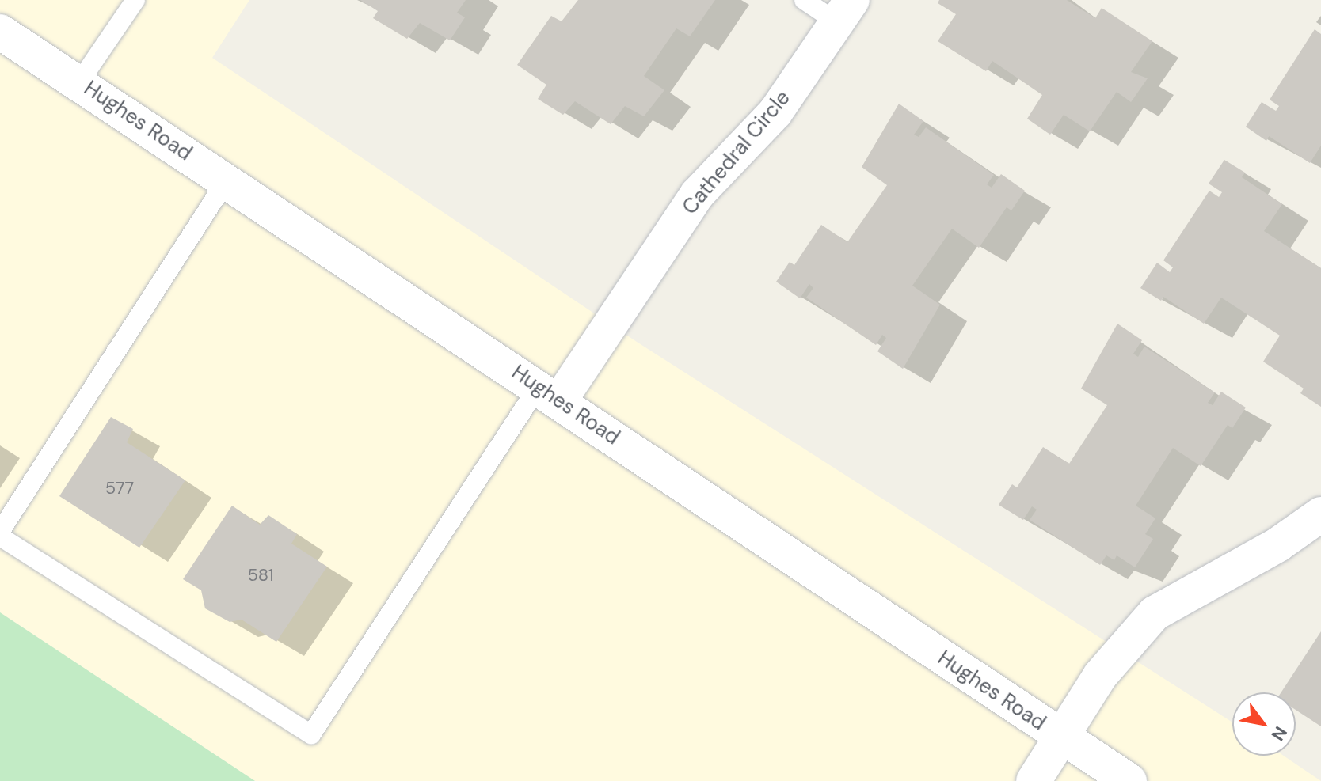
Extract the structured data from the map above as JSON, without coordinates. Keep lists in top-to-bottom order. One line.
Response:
{"streets":{"main road":["Hughes Road","Cathedral Circle"]},"crossings":[["Hughes Road","Cathedral Circle"]],"house_numbers":["577","581"],"north":"bottom right"}
